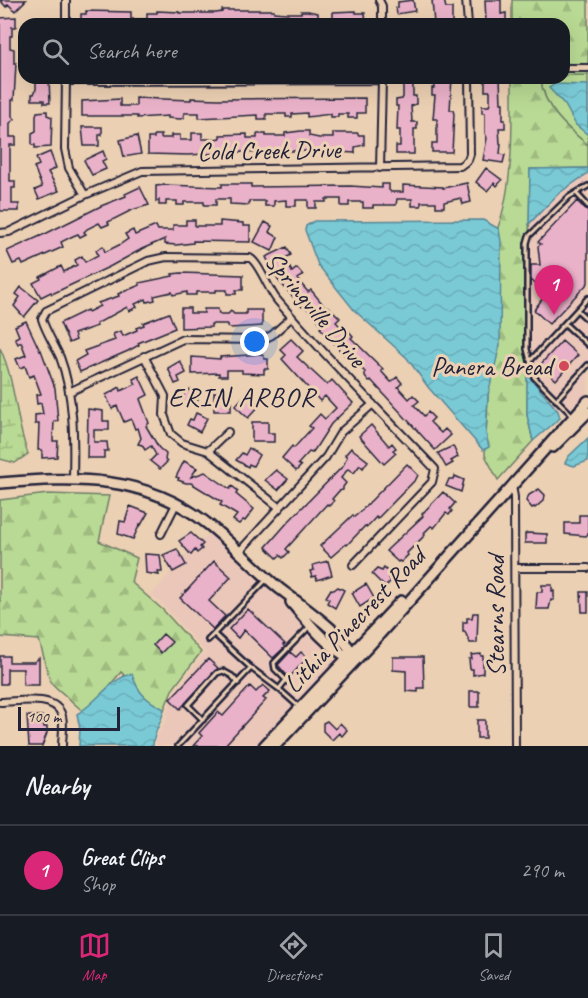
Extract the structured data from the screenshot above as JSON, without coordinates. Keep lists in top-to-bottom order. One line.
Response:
{"streets":{"main road":["Lithia Pinecrest Road"],"street":["Cold Creek Drive","Springville Drive","Stearns Road"]},"crossings":[["Stearns Road","Lithia Pinecrest Road"]],"districts":["ERIN ARBOR"],"places":["Panera Bread"],"scale_bar":"100 m","page":{"search":"Search here","pins":"1","scale":"100 m","heading":"Nearby","list":[{"mark":"1","name":"Great Clips","note":"Shop","value":"290 m"}],"nav":["Map","Directions","Saved"]}}
